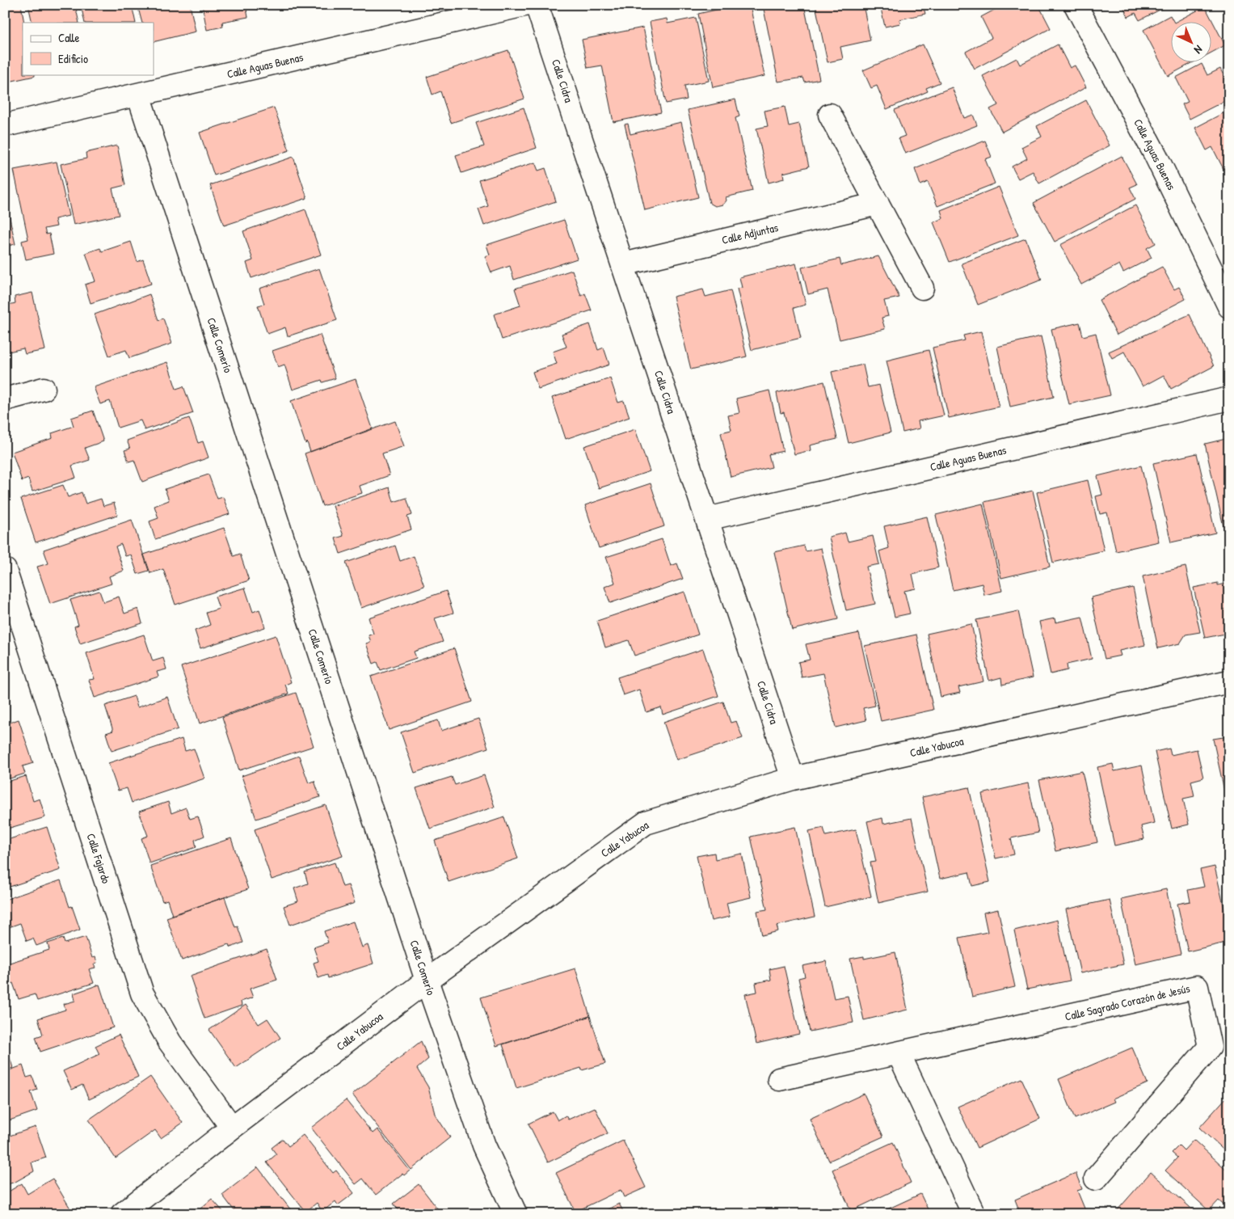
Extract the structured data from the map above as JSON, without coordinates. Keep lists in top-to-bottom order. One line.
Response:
{"streets":{"street":["Calle Aguas Buenas","Calle Cidra","Calle Adjuntas","Calle Comerío","Calle Yabucoa","Calle Fajardo","Calle Sagrado Corazón de Jesús"]},"crossings":[["Calle Aguas Buenas","Calle Cidra"],["Calle Aguas Buenas","Calle Comerío"],["Calle Cidra","Calle Adjuntas"],["Calle Cidra","Calle Yabucoa"],["Calle Comerío","Calle Yabucoa"],["Calle Yabucoa","Calle Fajardo"]],"legend":["Calle","Edificio"],"north":"bottom right"}
